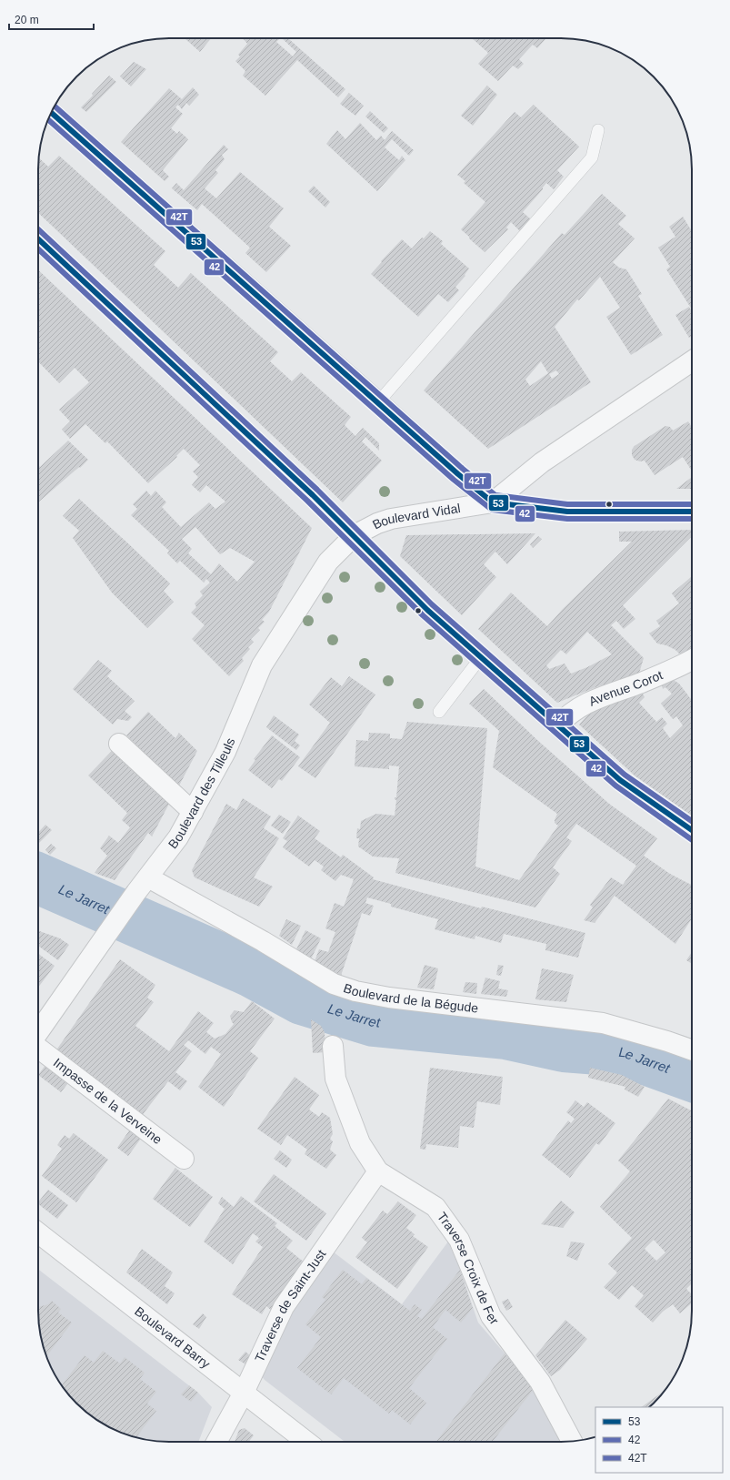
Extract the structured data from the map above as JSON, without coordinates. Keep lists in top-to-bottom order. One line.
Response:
{"streets":{"street":["Boulevard Vidal","Avenue Corot","Boulevard des Tilleuls","Boulevard de la Bégude","Impasse de la Verveine","Traverse Croix de Fer","Traverse de Saint-Just","Boulevard Barry"]},"crossings":[["Boulevard Vidal","Boulevard des Tilleuls"],["Boulevard des Tilleuls","Boulevard de la Bégude"],["Traverse Croix de Fer","Traverse de Saint-Just"],["Traverse de Saint-Just","Boulevard Barry"]],"water":["Le Jarret"],"lines":["transit line 42T","transit line 53","transit line 42"],"legend":["53","42","42T"],"scale_bar":"20 m"}
